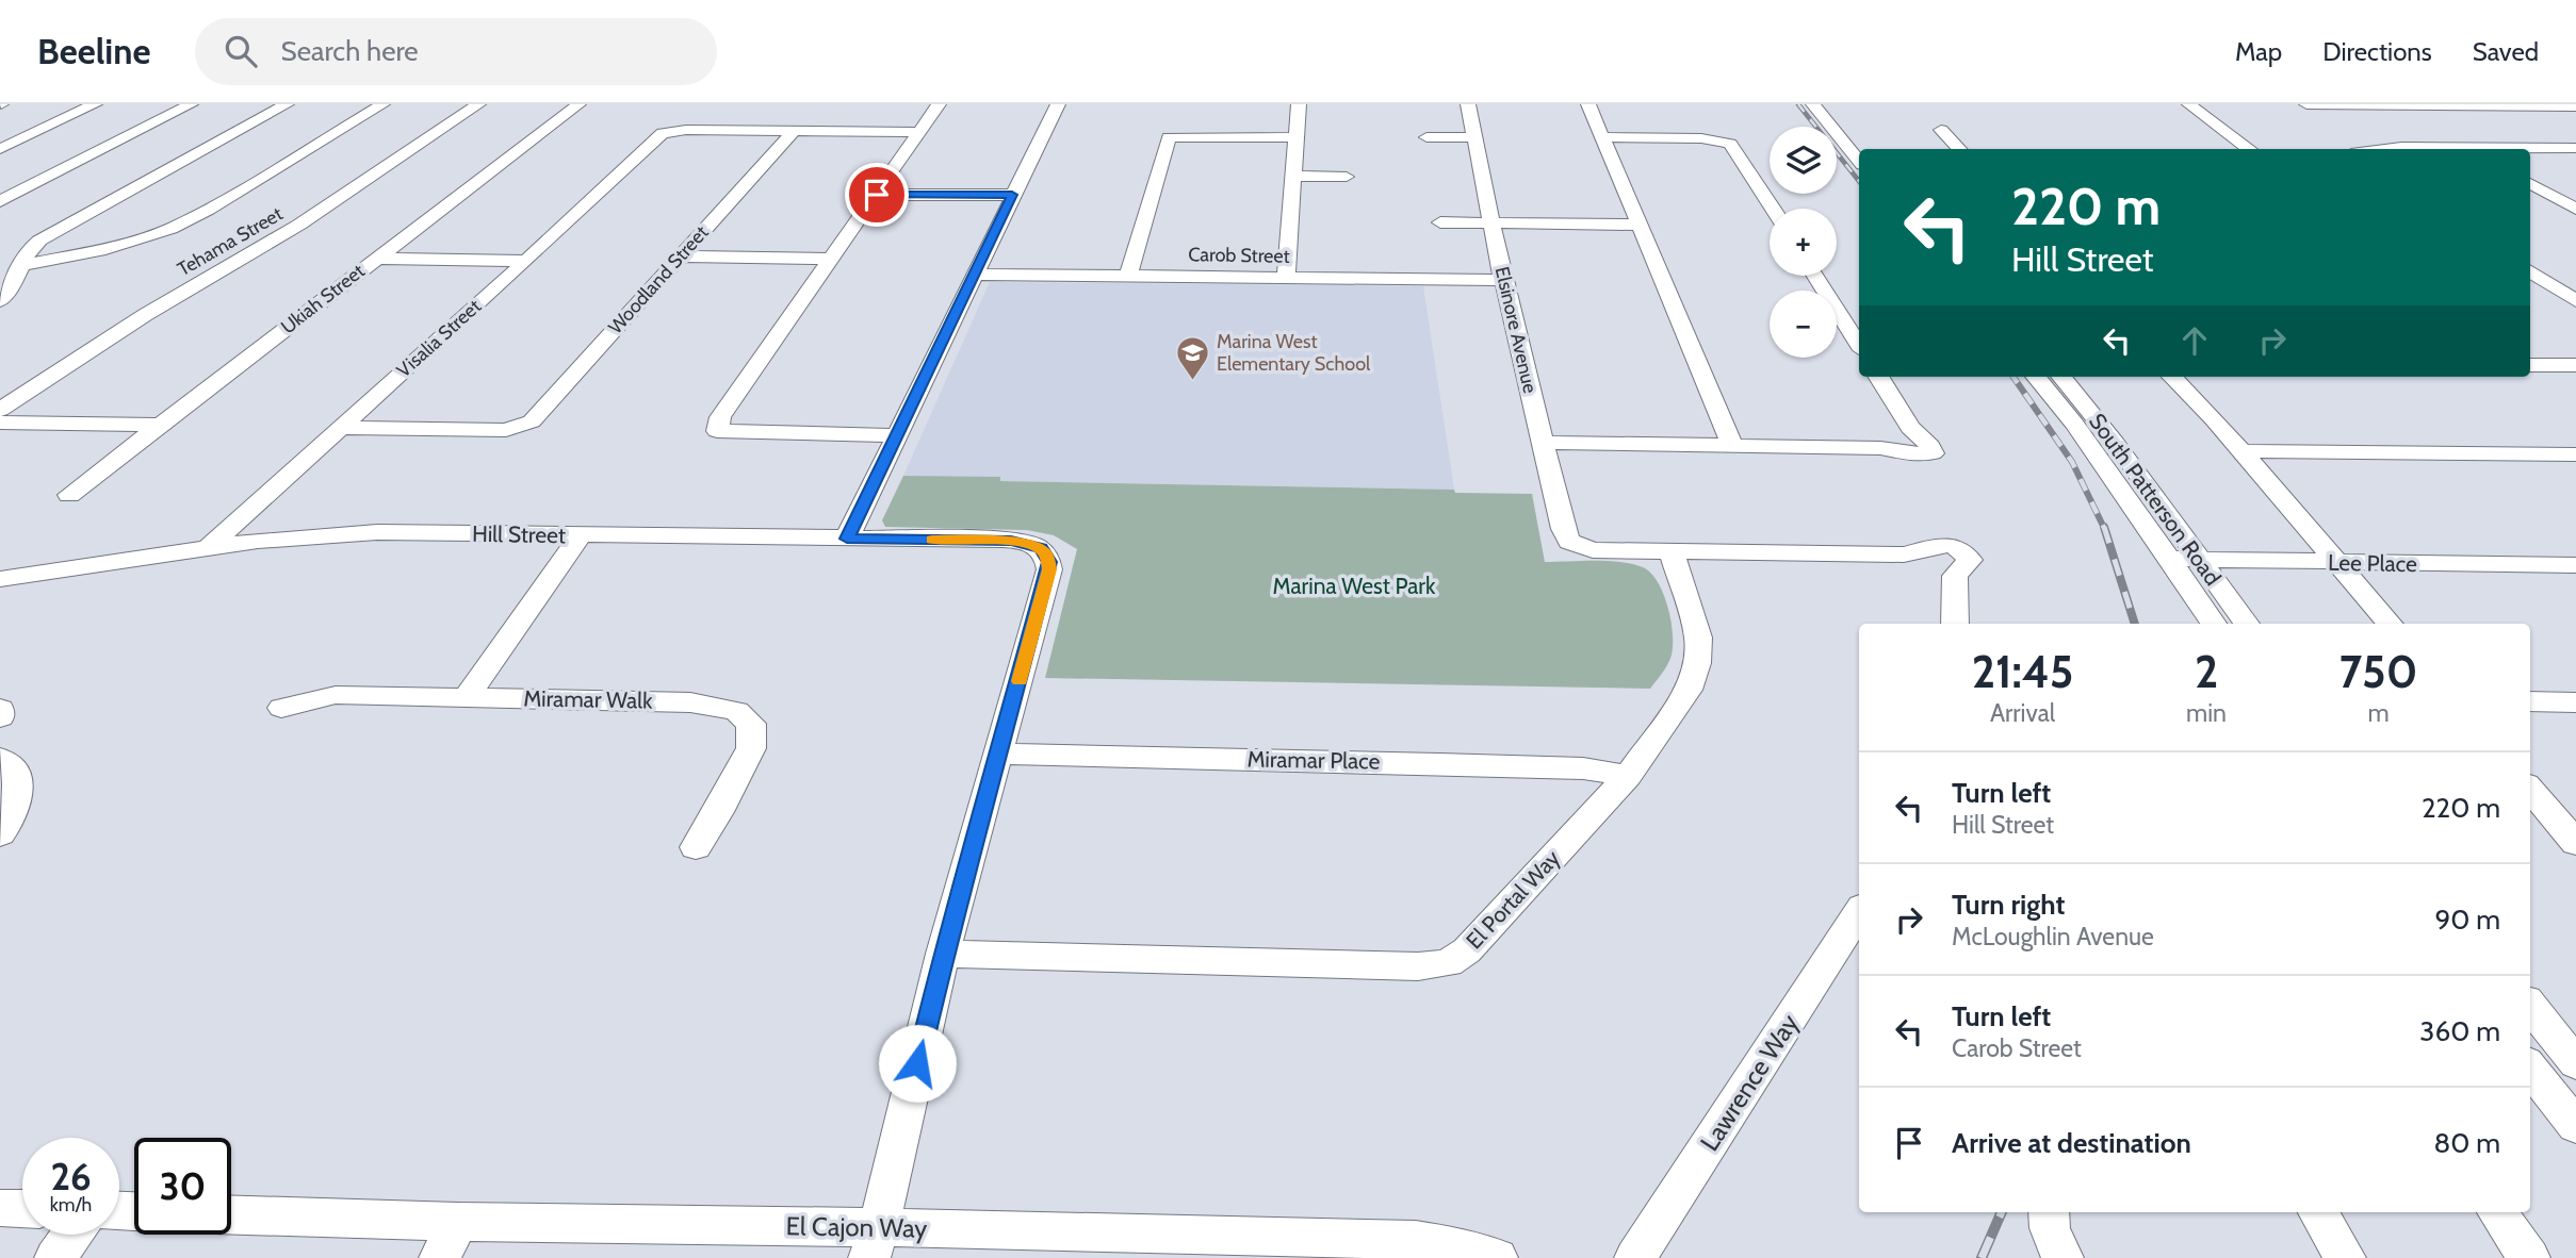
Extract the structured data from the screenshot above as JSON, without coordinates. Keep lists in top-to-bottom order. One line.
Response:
{"streets":{"street":["Tehama Street","Carob Street","Woodland Street","Ukiah Street","Elsinore Avenue","Visalia Street","South Patterson Road","Hill Street","Lee Place","Miramar Walk","Miramar Place","El Portal Way","Lawrence Way","El Cajon Way"]},"crossings":[["Carob Street","Elsinore Avenue"],["Woodland Street","Visalia Street"],["Elsinore Avenue","El Portal Way"],["Visalia Street","Hill Street"],["South Patterson Road","Lee Place"],["Hill Street","Miramar Place"],["Miramar Place","El Portal Way"]],"parks":["Marina West Park"],"places":{"school or university":["Marina West Elementary School"]},"page":{"header":"Beeline","search":"Search here","nav":["Map","Directions","Saved"],"map_buttons":["+","−"],"turn":["220 m","Hill Street"],"eta":["21:45","Arrival","2","min","750","m"],"list":[{"name":"Turn left","note":"Hill Street","value":"220 m"},{"name":"Turn right","note":"McLoughlin Avenue","value":"90 m"},{"name":"Turn left","note":"Carob Street","value":"360 m"},{"name":"Arrive at destination","value":"80 m"}],"speed":"26 km/h","limit":"30"}}
